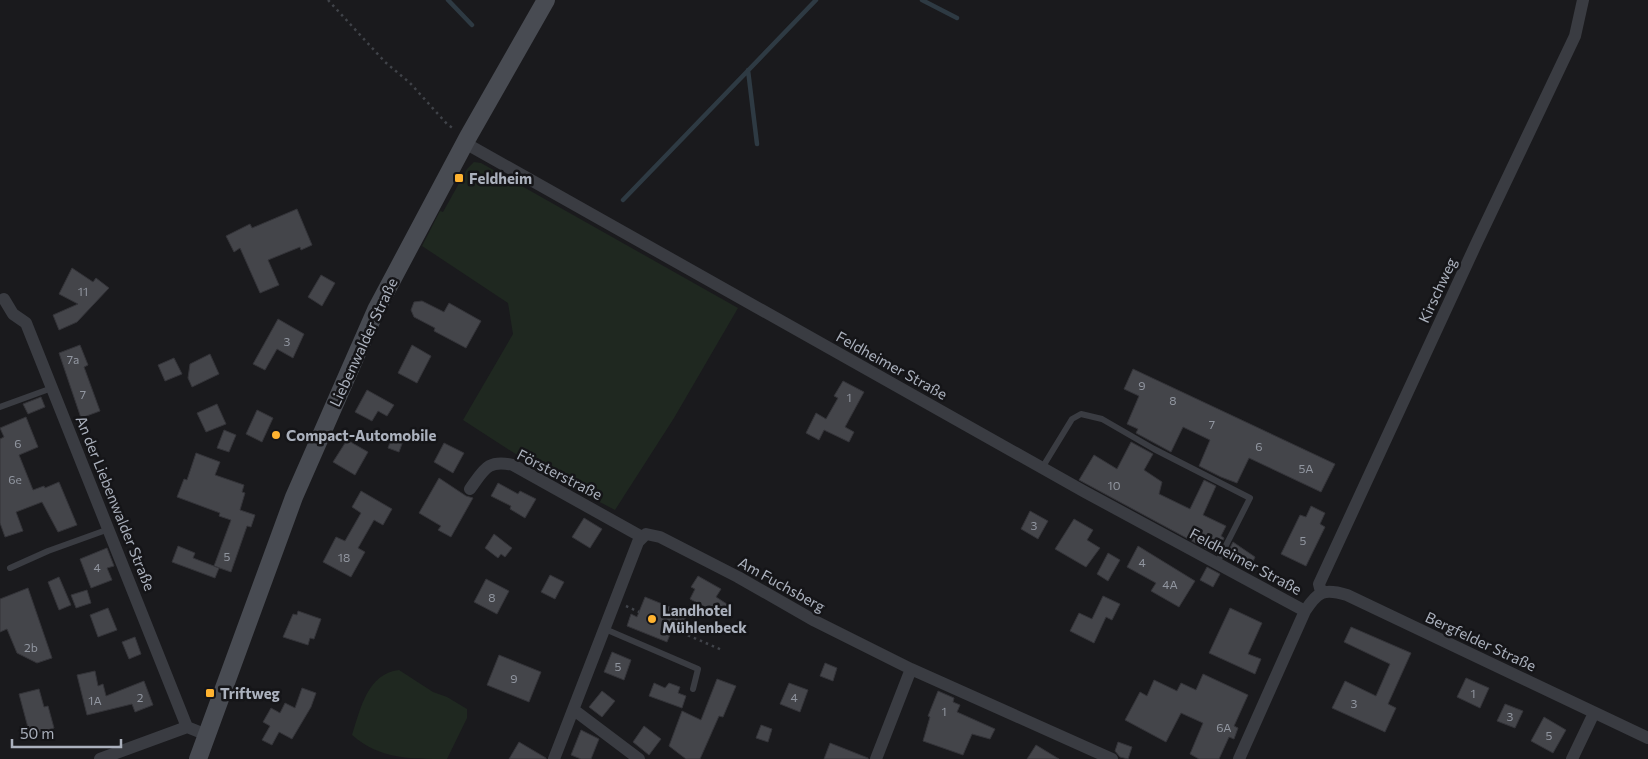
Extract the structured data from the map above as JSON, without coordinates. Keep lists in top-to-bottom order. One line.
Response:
{"streets":{"main road":["Liebenwalder Straße"],"street":["Kirschweg","Feldheimer Straße","Försterstraße","An der Liebenwalder Straße","Am Fuchsberg","Bergfelder Straße"]},"crossings":[["Kirschweg","Bergfelder Straße"],["Liebenwalder Straße","Feldheimer Straße"],["Försterstraße","Am Fuchsberg"]],"places":{"transit":["Feldheim","Triftweg"],"other":["Compact-Automobile","Landhotel Mühlenbeck"]},"house_numbers":["11","3","7a","9","7","1","8","7","6","6","5A","6e","10","3","5","5","18","4","4","4A","8","2b","5","9","1","2","4","1A","3","1","3","6A","5"],"scale_bar":"50 m"}
